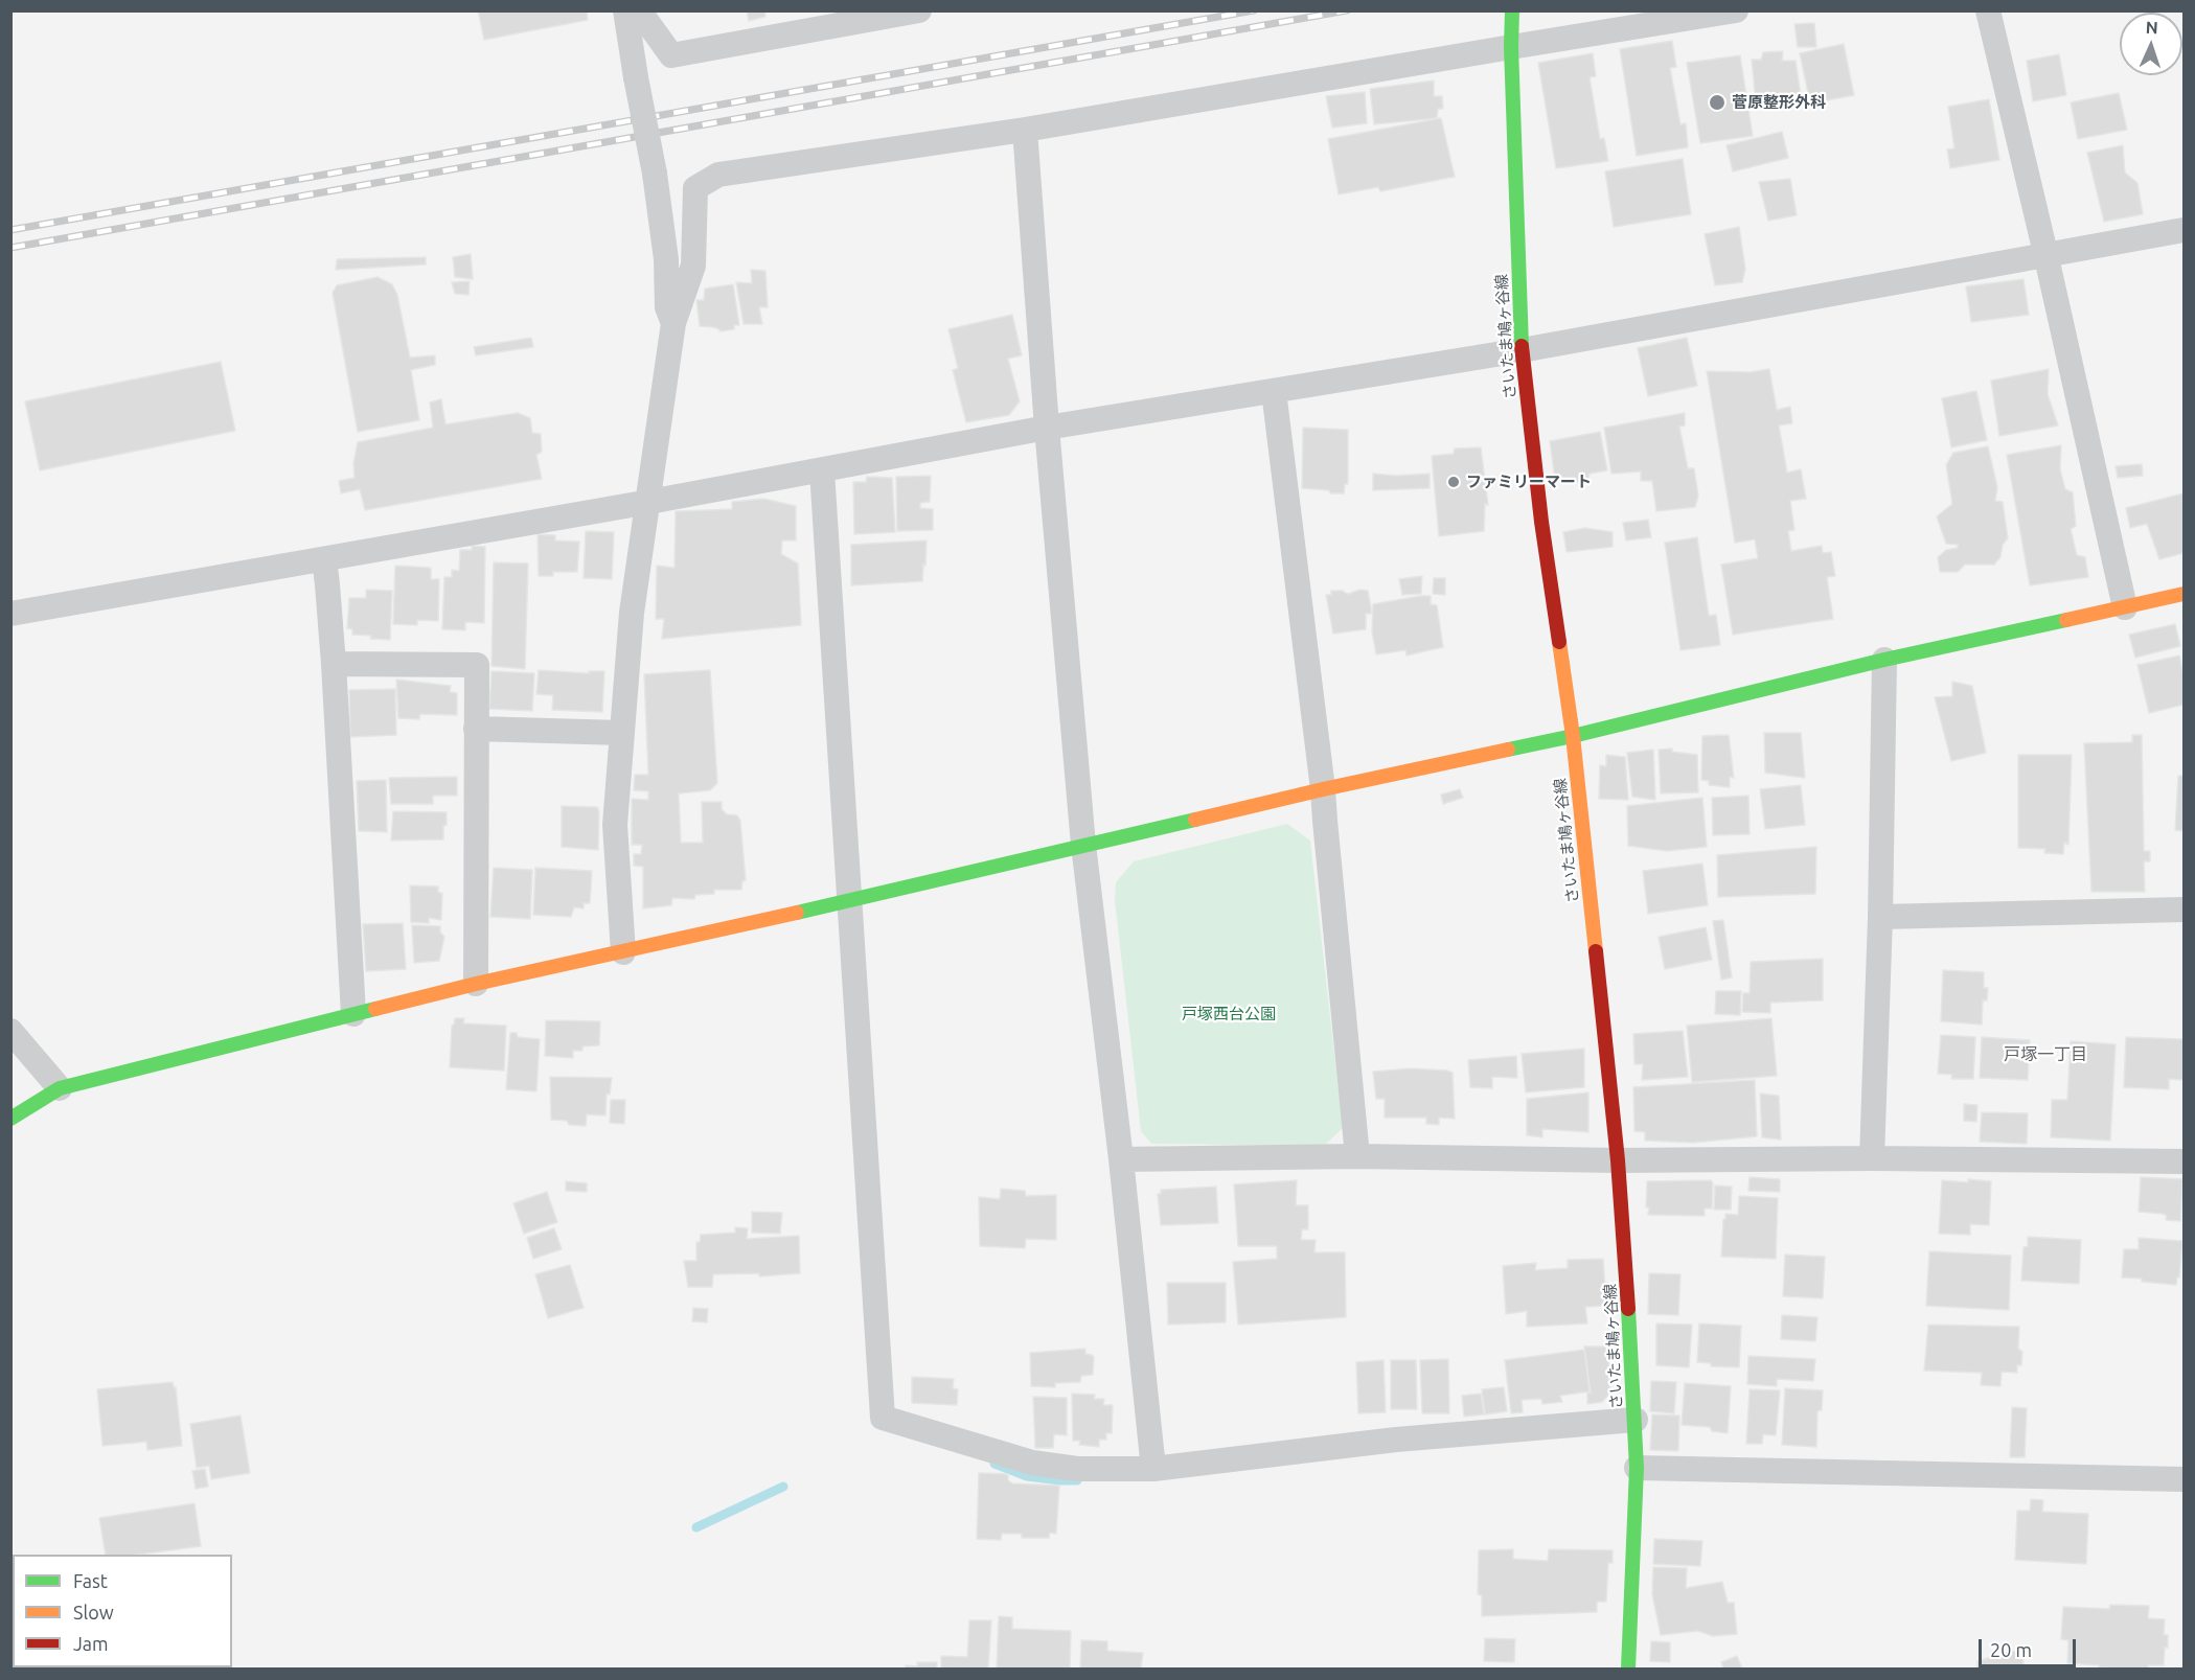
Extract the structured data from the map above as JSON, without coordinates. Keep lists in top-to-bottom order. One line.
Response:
{"streets":{"street":["さいたま鳩ヶ谷線"]},"districts":["戸塚一丁目"],"parks":["戸塚西台公園"],"places":["菅原整形外科","ファミリーマート"],"legend":["Fast","Slow","Jam"],"scale_bar":"20 m","north":"top"}
